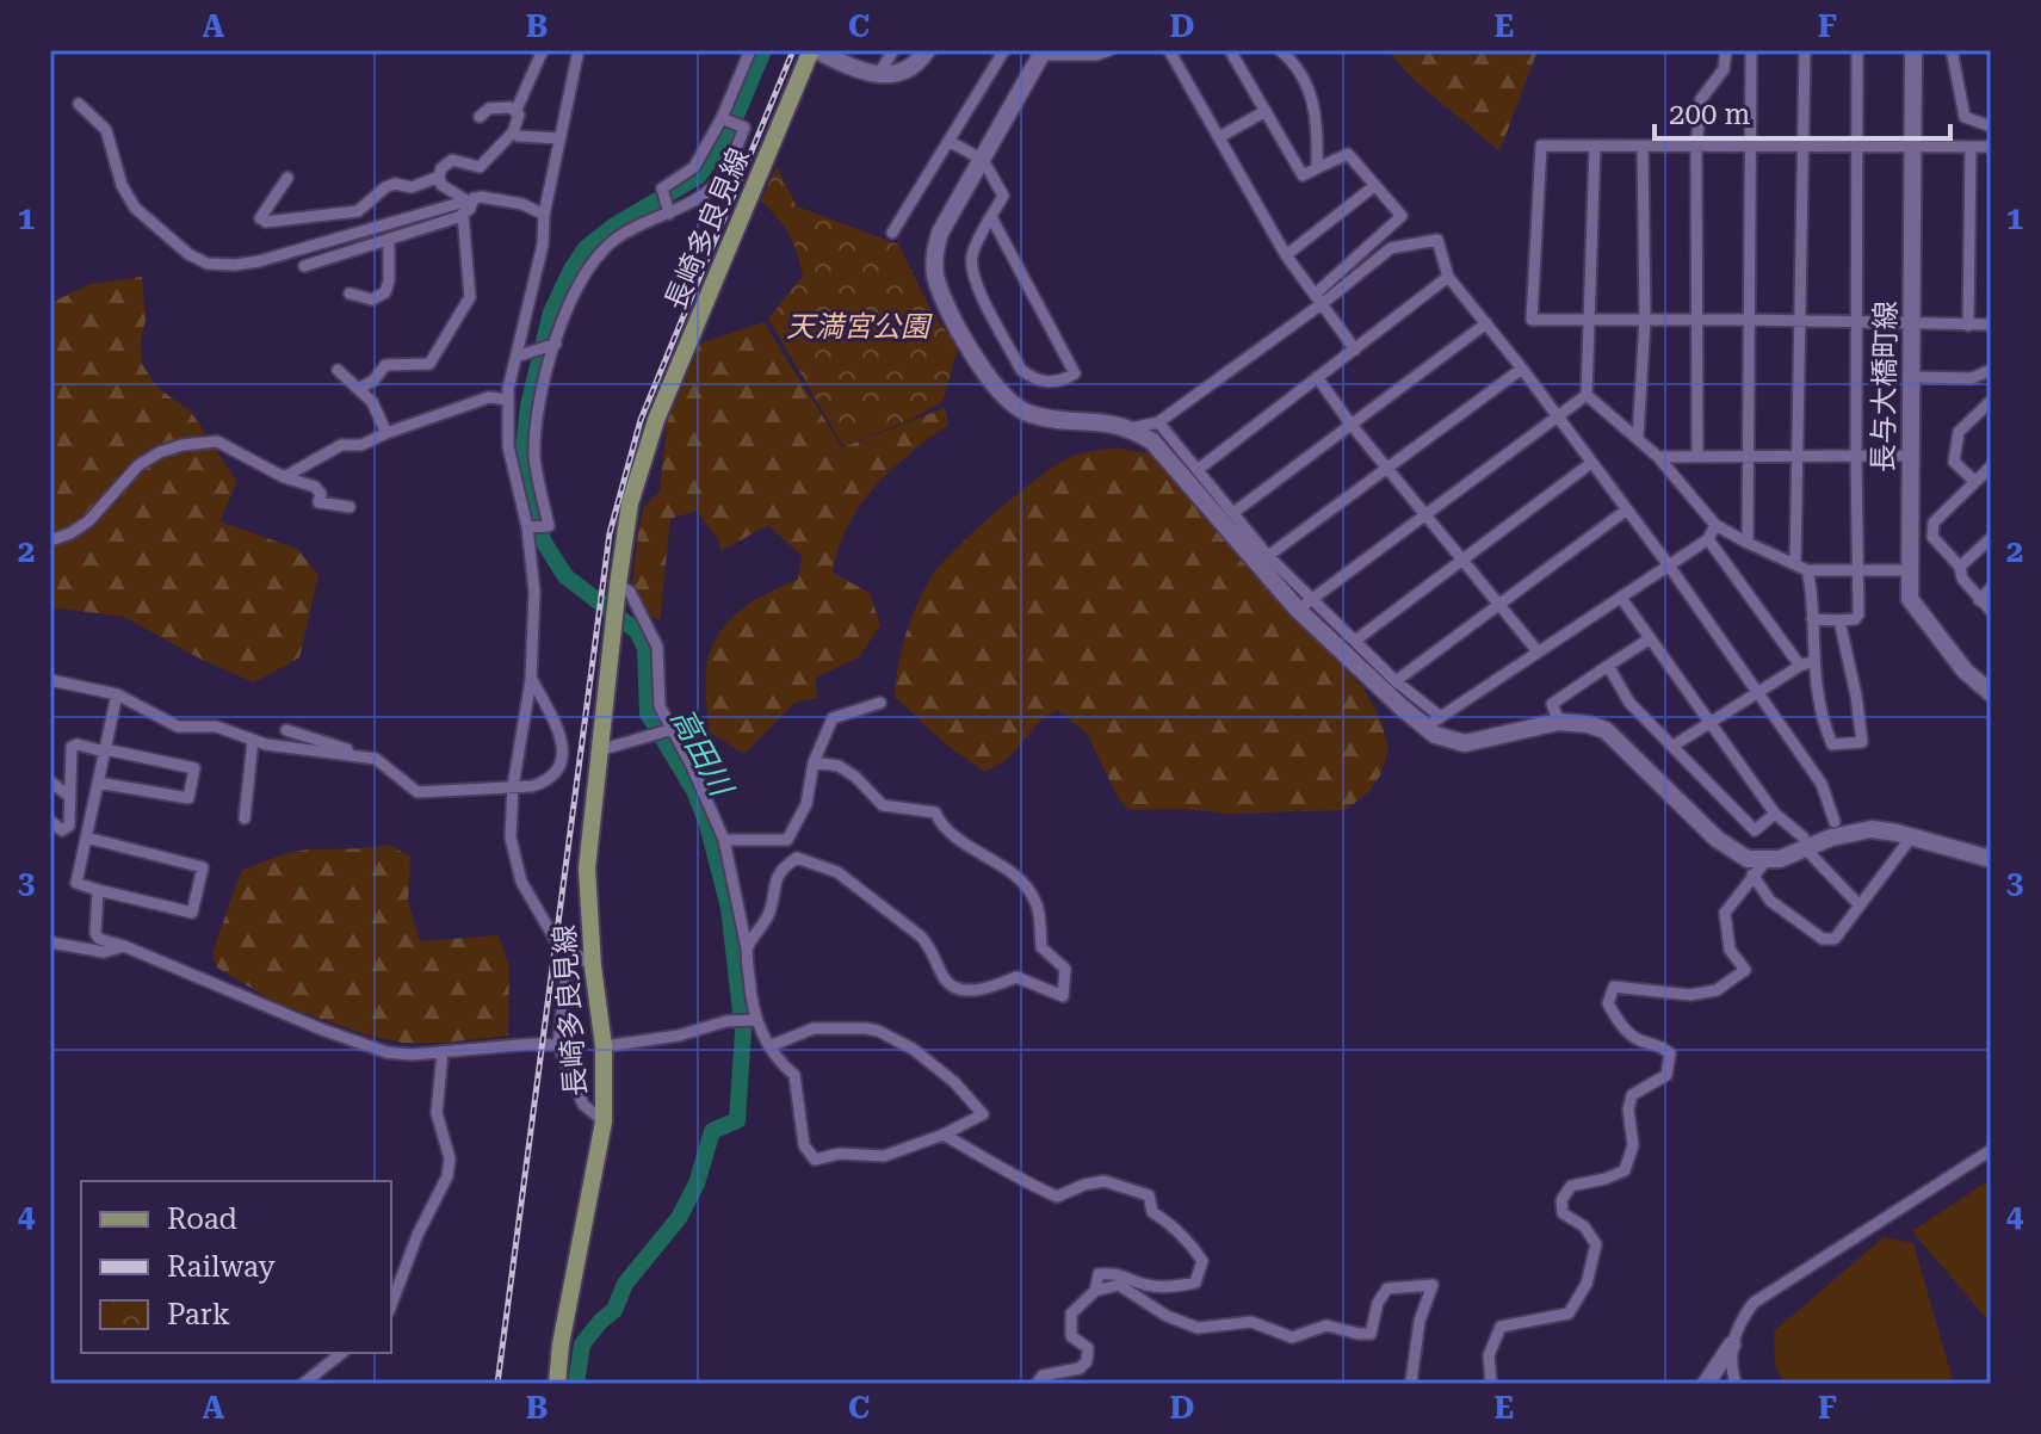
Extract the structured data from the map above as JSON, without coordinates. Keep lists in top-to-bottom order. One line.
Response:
{"streets":{"main road":["長崎多良見線"],"street":["長与大橋町線"]},"water":["高田川"],"parks":["天満宮公園"],"legend":["Road","Railway","Park"],"scale_bar":"200 m","grid":{"columns":["A","B","C","D","E","F"],"rows":["1","2","3","4"]}}
